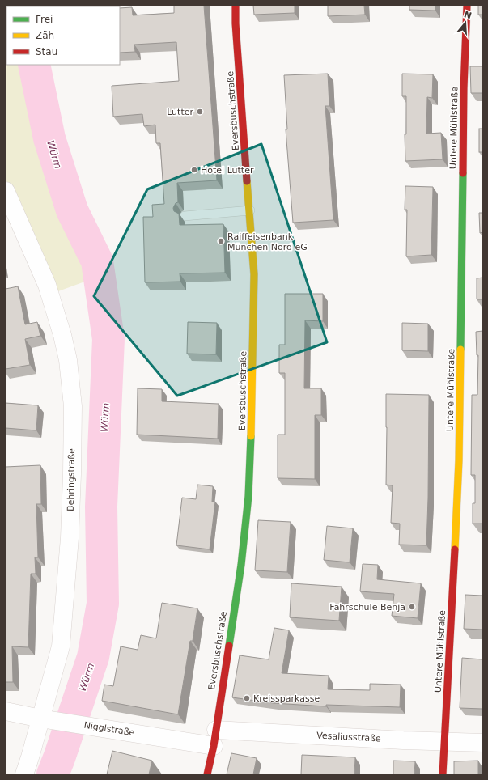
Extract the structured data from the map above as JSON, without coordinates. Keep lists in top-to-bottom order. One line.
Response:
{"streets":{"street":["Eversbuschstraße","Untere Mühlstraße","Behringstraße","Nigglstraße","Vesaliusstraße"]},"crossings":[["Eversbuschstraße","Nigglstraße"],["Eversbuschstraße","Vesaliusstraße"],["Untere Mühlstraße","Vesaliusstraße"],["Behringstraße","Nigglstraße"],["Nigglstraße","Vesaliusstraße"]],"water":["Würm"],"places":["Lutter","Hotel Lutter","Raiffeisenbank München Nord eG","Fahrschule Benja","Kreissparkasse"],"legend":["Frei","Zäh","Stau"],"north":"top"}
